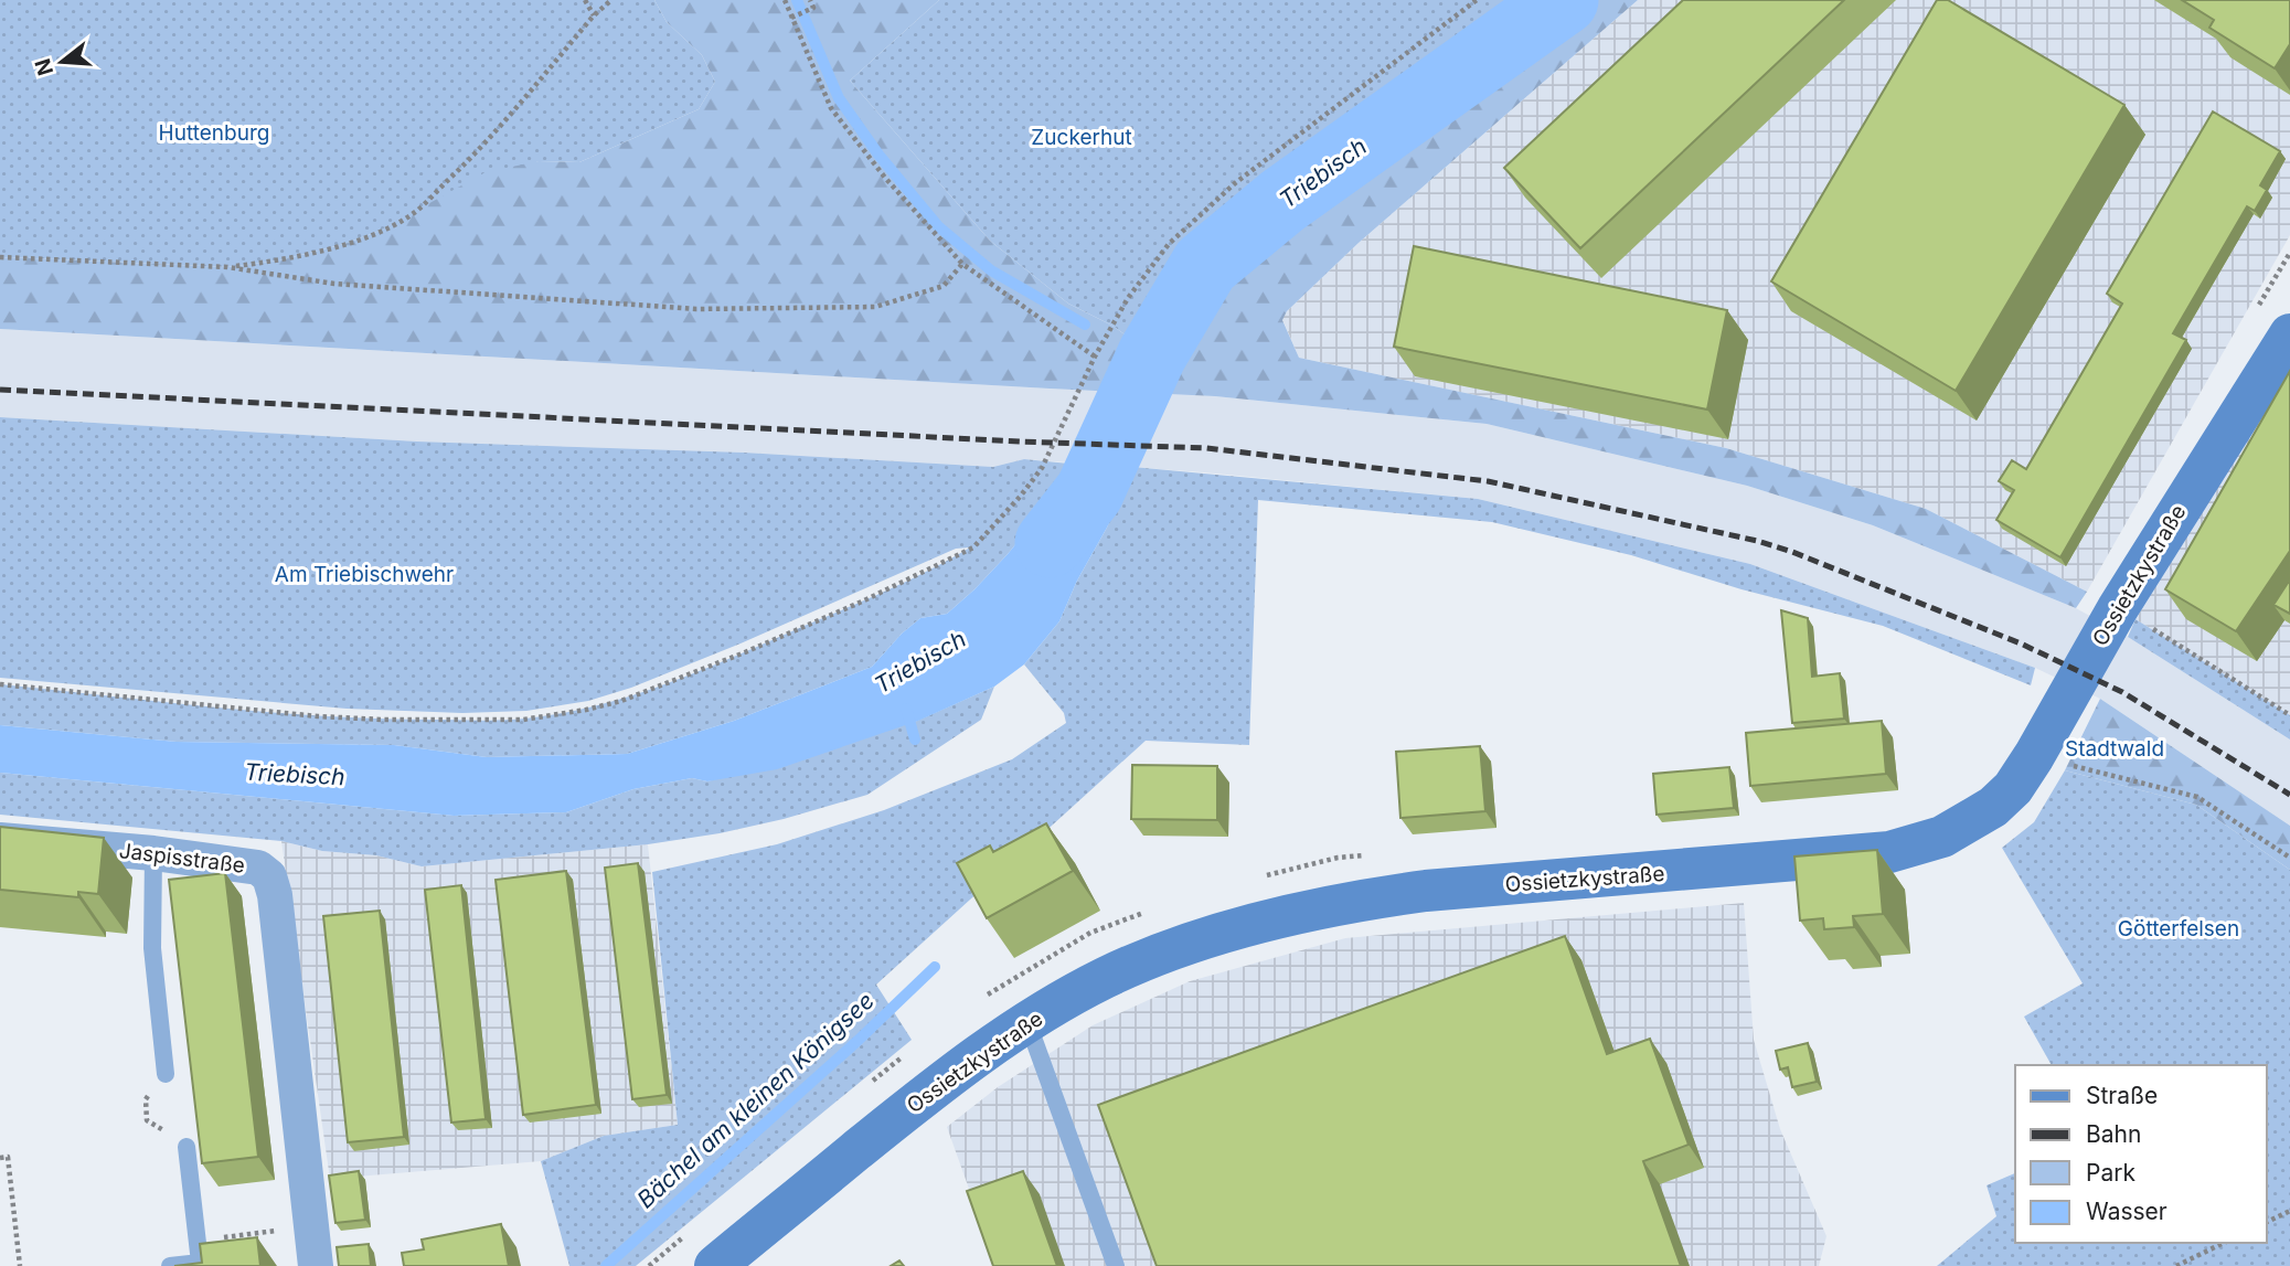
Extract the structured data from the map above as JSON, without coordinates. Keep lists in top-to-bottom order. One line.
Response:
{"streets":{"main road":["Ossietzkystraße"],"street":["Jaspisstraße"]},"water":["Triebisch","Bächel am kleinen Königsee"],"parks":["Huttenburg","Zuckerhut","Am Triebischwehr","Stadtwald","Götterfelsen"],"legend":["Straße","Bahn","Park","Wasser"],"north":"left"}
